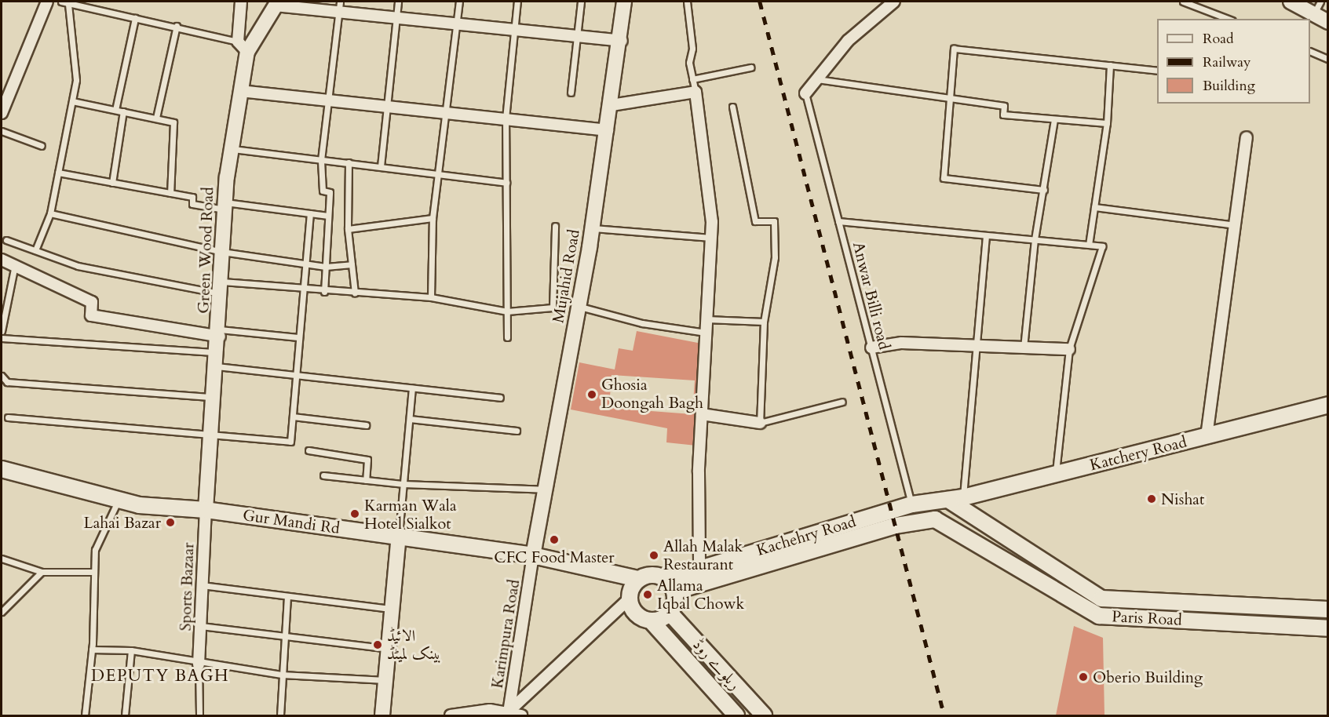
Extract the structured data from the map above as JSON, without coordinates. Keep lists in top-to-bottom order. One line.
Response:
{"streets":{"main road":["Katchery Road","Gur Mandi Rd","Kachehry Road","Paris Road","ریلوے روڈ"],"street":["Green Wood Road","Mujahid Road","Sports Bazaar","Karimpura Road"],"lane":["Anwar Billi road"]},"crossings":[["Green Wood Road","Gur Mandi Rd"],["Green Wood Road","Sports Bazaar"],["Mujahid Road","Gur Mandi Rd"],["Mujahid Road","Karimpura Road"],["Anwar Billi road","Kachehry Road"],["Katchery Road","Kachehry Road"],["Katchery Road","Paris Road"],["Gur Mandi Rd","Kachehry Road"],["Gur Mandi Rd","Sports Bazaar"],["Gur Mandi Rd","Karimpura Road"],["Gur Mandi Rd","ریلوے روڈ"],["Kachehry Road","Paris Road"],["Kachehry Road","ریلوے روڈ"]],"districts":["DEPUTY BAGH"],"places":["Ghosia Doongah Bagh","Nishat","Karman Wala Hotel Sialkot","Lahai Bazar","CFC Food Master","Allah Malak Restaurant","Allama Iqbal Chowk","الائیڈ بینک لمیٹڈ","Oberio Building"],"legend":["Road","Railway","Building"]}
